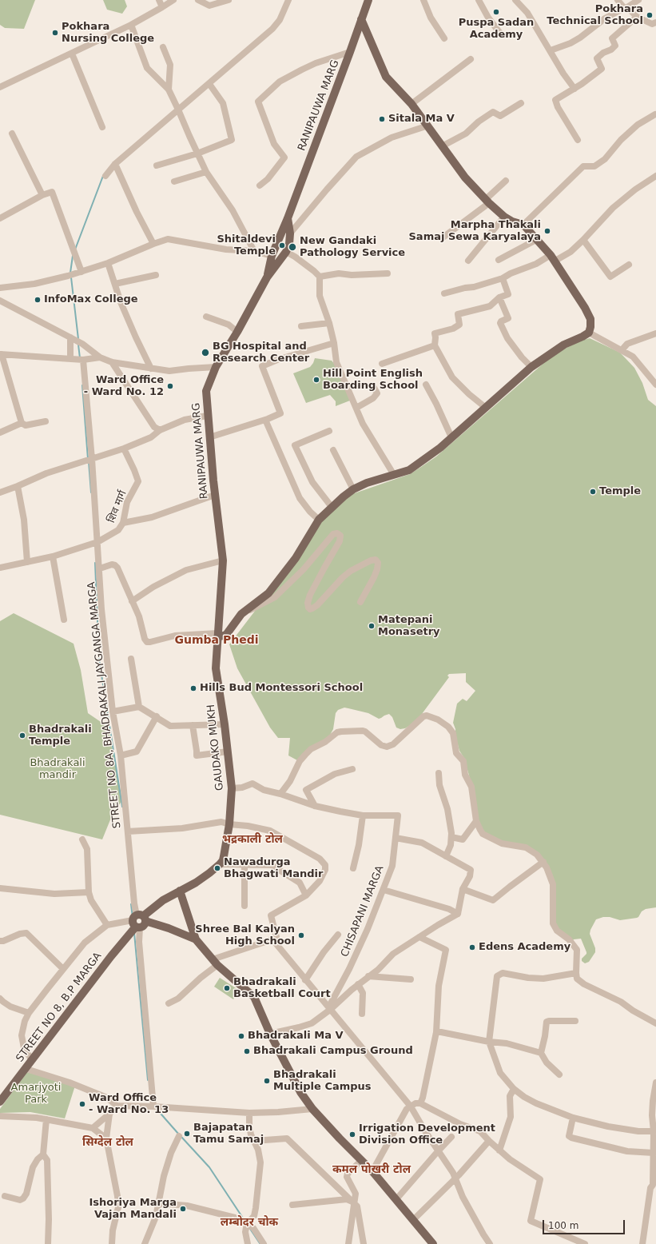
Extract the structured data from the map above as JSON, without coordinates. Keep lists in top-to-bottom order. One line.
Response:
{"streets":{"main road":["RANIPAUWA MARG","GAUDAKO MUKH","STREET NO 8, B.P MARGA"],"street":["शिव मार्ग","STREET NO 8A, BHADRAKALI JAYGANGA MARGA","CHISAPANI MARGA"]},"crossings":[["RANIPAUWA MARG","GAUDAKO MUKH"],["शिव मार्ग","STREET NO 8A, BHADRAKALI JAYGANGA MARGA"],["STREET NO 8A, BHADRAKALI JAYGANGA MARGA","STREET NO 8, B.P MARGA"]],"districts":["Gumba Phedi","भद्रकाली टोल","सिग्देल टोल","कमल पोखरी टोल","लम्बोदर चोक"],"parks":["Bhadrakali mandir","Amarjyoti Park"],"places":["Puspa Sadan Academy","Pokhara Technical School","Pokhara Nursing College","Sitala Ma V","Marpha Thakali Samaj Sewa Karyalaya","Shitaldevi Temple","New Gandaki Pathology Service","InfoMax College","BG Hospital and Research Center","Hill Point English Boarding School","Ward Office - Ward No. 12","Temple","Matepani Monasetry","Hills Bud Montessori School","Bhadrakali Temple","Nawadurga Bhagwati Mandir","Shree Bal Kalyan High School","Edens Academy","Bhadrakali Basketball Court","Bhadrakali Ma V","Bhadrakali Campus Ground","Bhadrakali Multiple Campus","Ward Office - Ward No. 13","Bajapatan Tamu Samaj","Irrigation Development Division Office","Ishoriya Marga Vajan Mandali"],"scale_bar":"100 m"}
